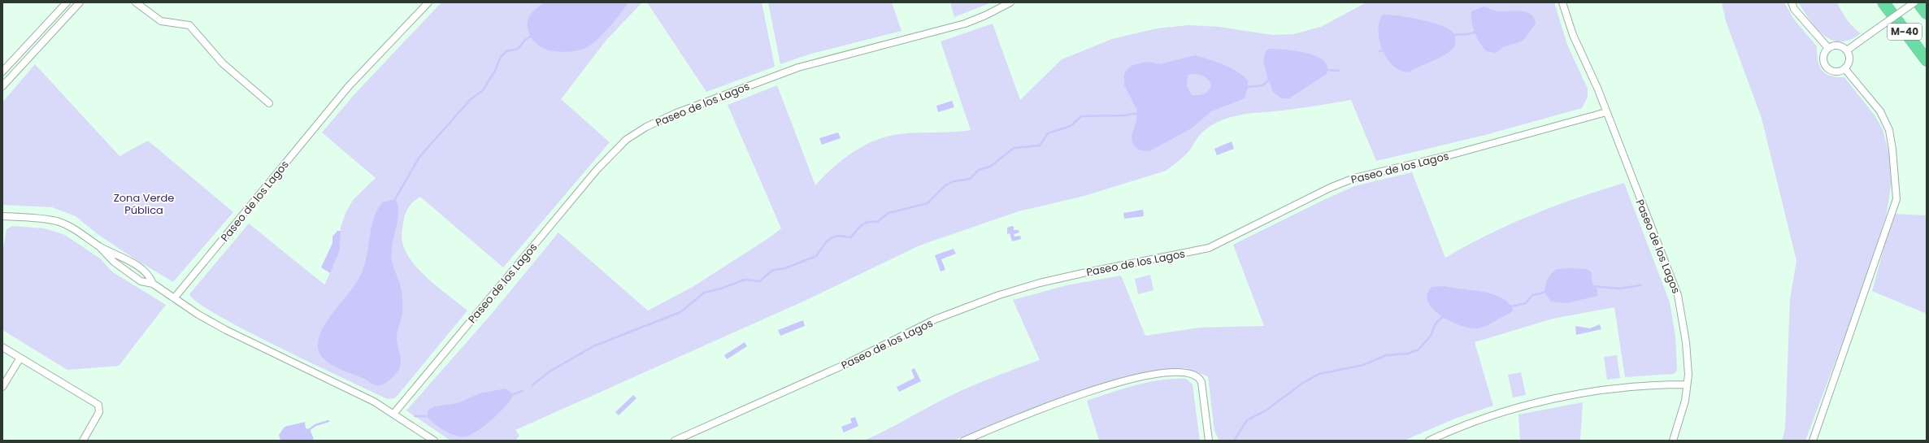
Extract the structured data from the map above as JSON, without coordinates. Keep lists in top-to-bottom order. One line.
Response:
{"streets":{"highway":["M-40"],"street":["Paseo de los Lagos"]},"parks":["Zona Verde Pública"]}
